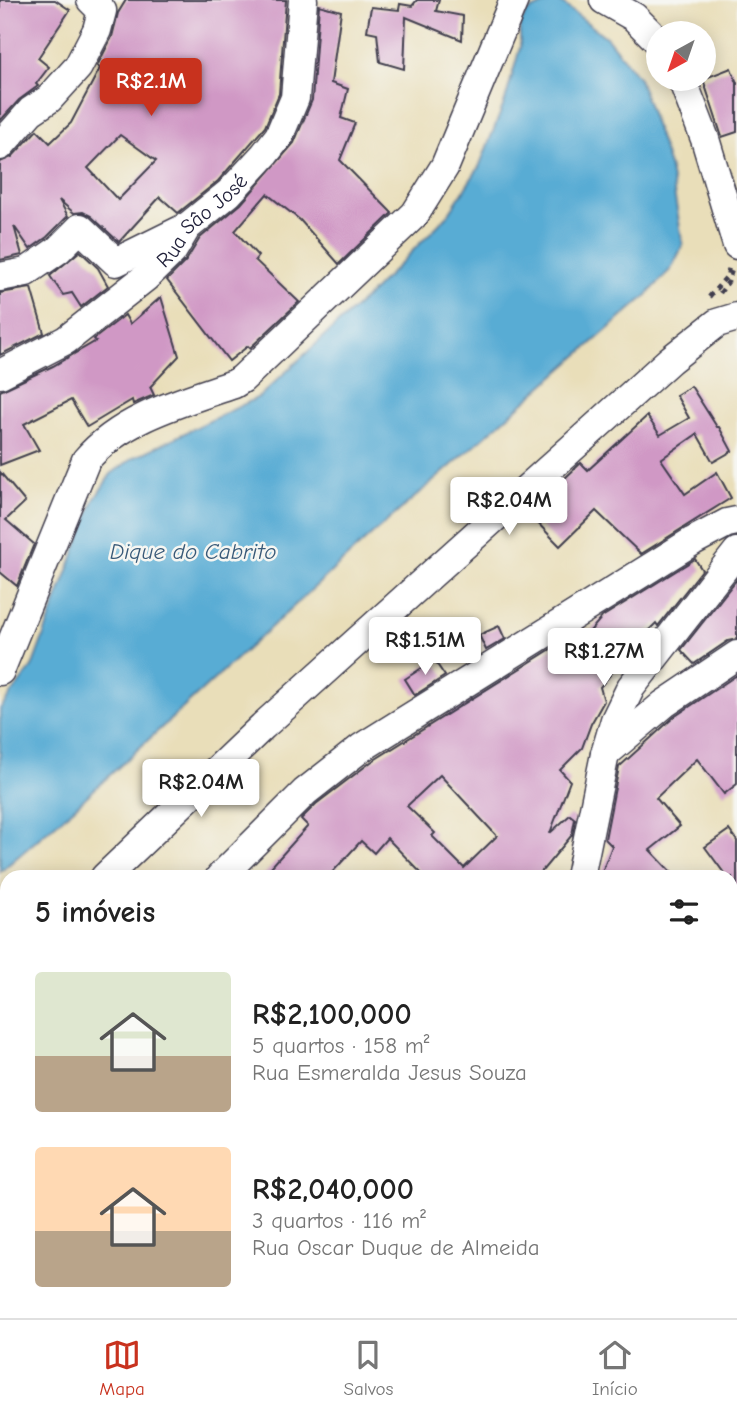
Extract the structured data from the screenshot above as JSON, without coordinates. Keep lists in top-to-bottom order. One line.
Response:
{"streets":{"street":["Rua Sâo José"]},"water":["Dique do Cabrito"],"north":"bottom left","page":{"price":["R$2.1M","R$2.04M","R$1.51M","R$1.27M","R$2.04M"],"heading":"5 imóveis","list":[{"name":"R$2,100,000","note":"5 quartos · 158 m² · Rua Esmeralda Jesus Souza"},{"name":"R$2,040,000","note":"3 quartos · 116 m² · Rua Oscar Duque de Almeida"}],"tabs":["Mapa","Salvos","Início"]}}
